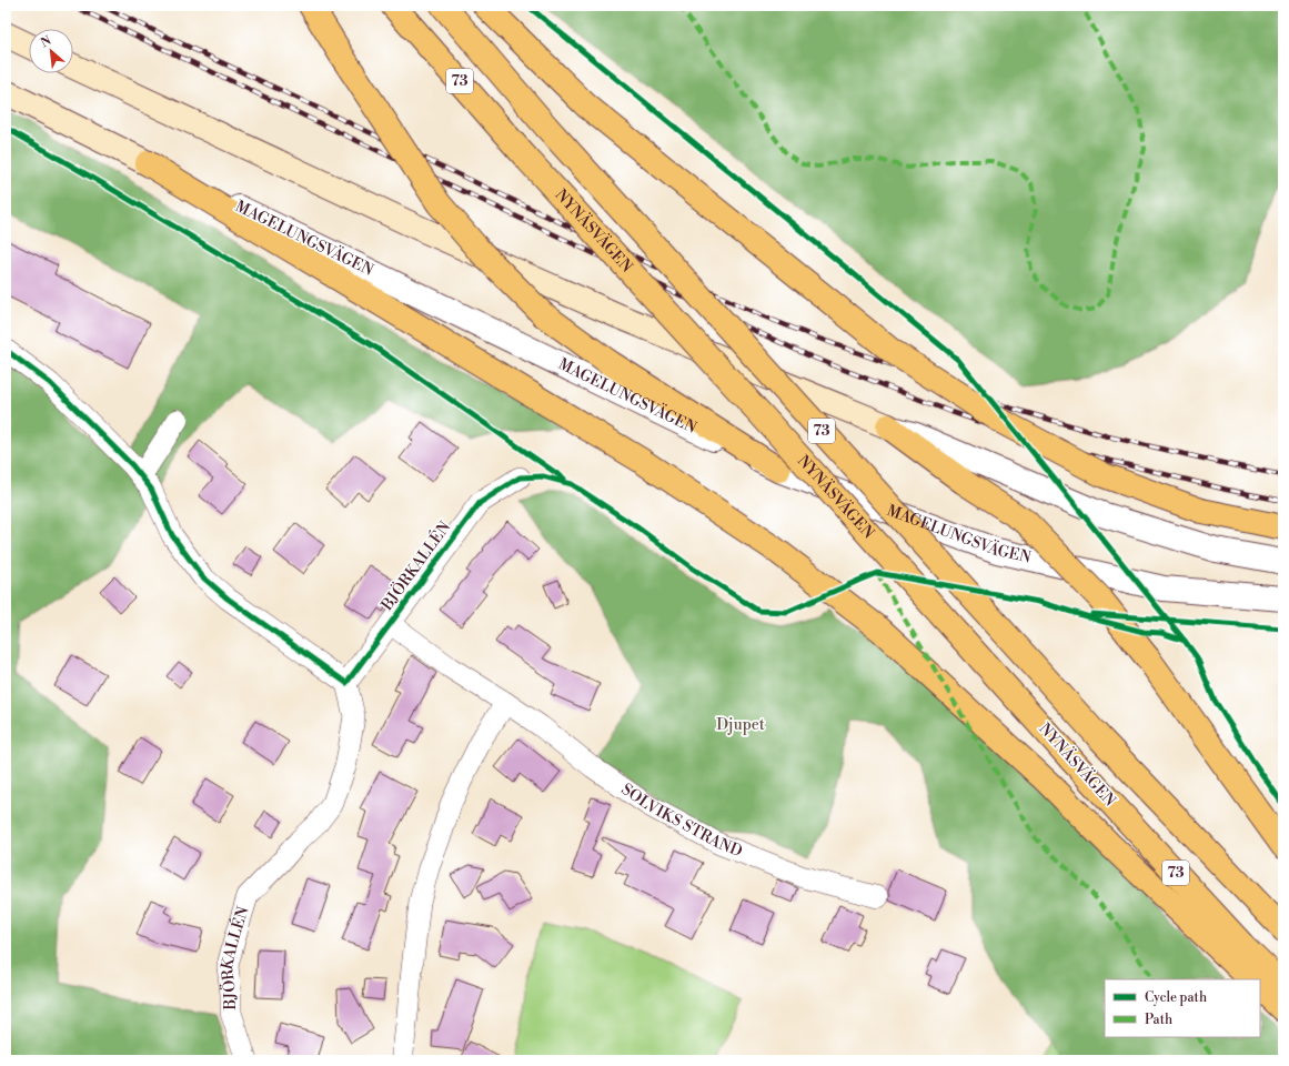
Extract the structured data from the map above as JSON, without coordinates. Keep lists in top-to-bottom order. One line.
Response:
{"streets":{"highway":["73","NYNÄSVÄGEN"],"main road":["MAGELUNGSVÄGEN"],"street":["BJÖRKALLÉN","SOLVIKS STRAND"]},"crossings":[["BJÖRKALLÉN","SOLVIKS STRAND"]],"parks":["Djupet"],"legend":["Cycle path","Path"],"north":"top left"}
